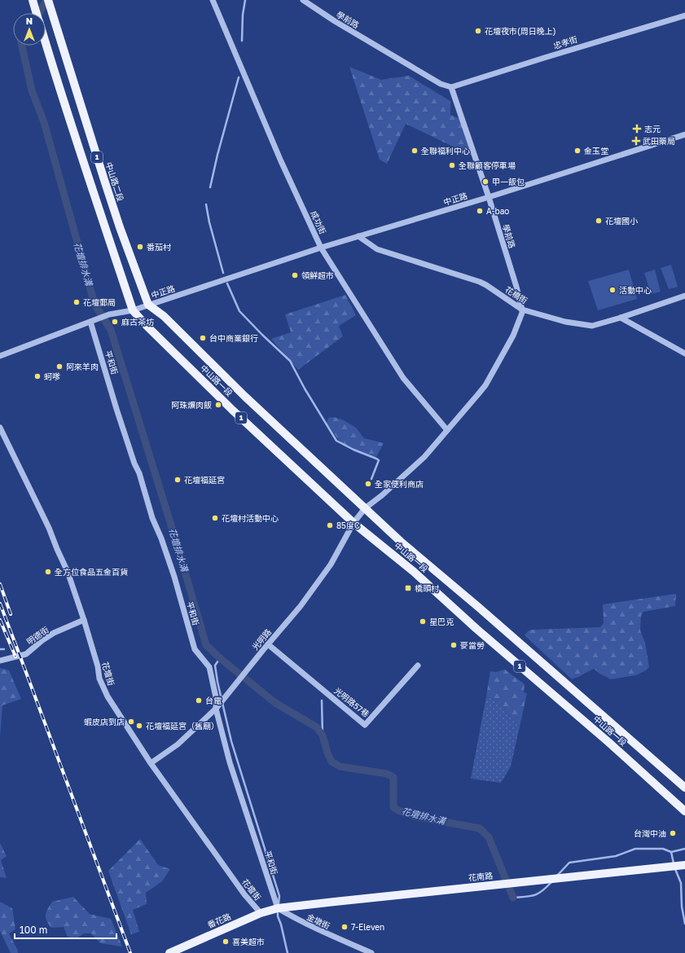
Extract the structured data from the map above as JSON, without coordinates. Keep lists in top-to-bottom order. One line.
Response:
{"streets":{"main road":["1","中山路二段","中山路一段","花南路","番花路"],"street":["學前路","忠孝街","中正路","成功街","花橋街","平和街","明德街","光明路","花壇街","光明路57巷","金墩街"]},"crossings":[["學前路","忠孝街"],["學前路","中正路"],["學前路","花橋街"],["1","中正路"],["1","中山路一段"],["中山路二段","中正路"],["中山路二段","中山路一段"],["中正路","成功街"],["中正路","花橋街"],["中正路","平和街"],["中正路","中山路一段"],["平和街","光明路"],["平和街","花南路"],["平和街","番花路"],["平和街","金墩街"],["中山路一段","光明路"],["明德街","花壇街"],["光明路","花壇街"],["光明路","光明路57巷"],["花壇街","番花路"],["花南路","番花路"],["花南路","金墩街"],["番花路","金墩街"]],"water":["花壇排水溝"],"places":{"other":["花壇夜市(周日晚上)","全聯福利中心","金玉堂","全聯顧客停車場","甲一飯包","A-bao","花壇國小","番茄村","領鮮超市","活動中心","花壇郵局","麻古茶坊","台中商業銀行","阿來羊肉","蚵嗲","阿珠爌肉飯","花壇福延宮","全家便利商店","花壇村活動中心","85度C","全方位食品五金百貨","星巴克","麥當勞","台電","蝦皮店到店","花壇福延宮（舊廟）","台灣中油","7-Eleven","喜美超市"],"health":["志元","武田藥局"],"transit":["橋頭村"]},"scale_bar":"100 m","north":"top"}
